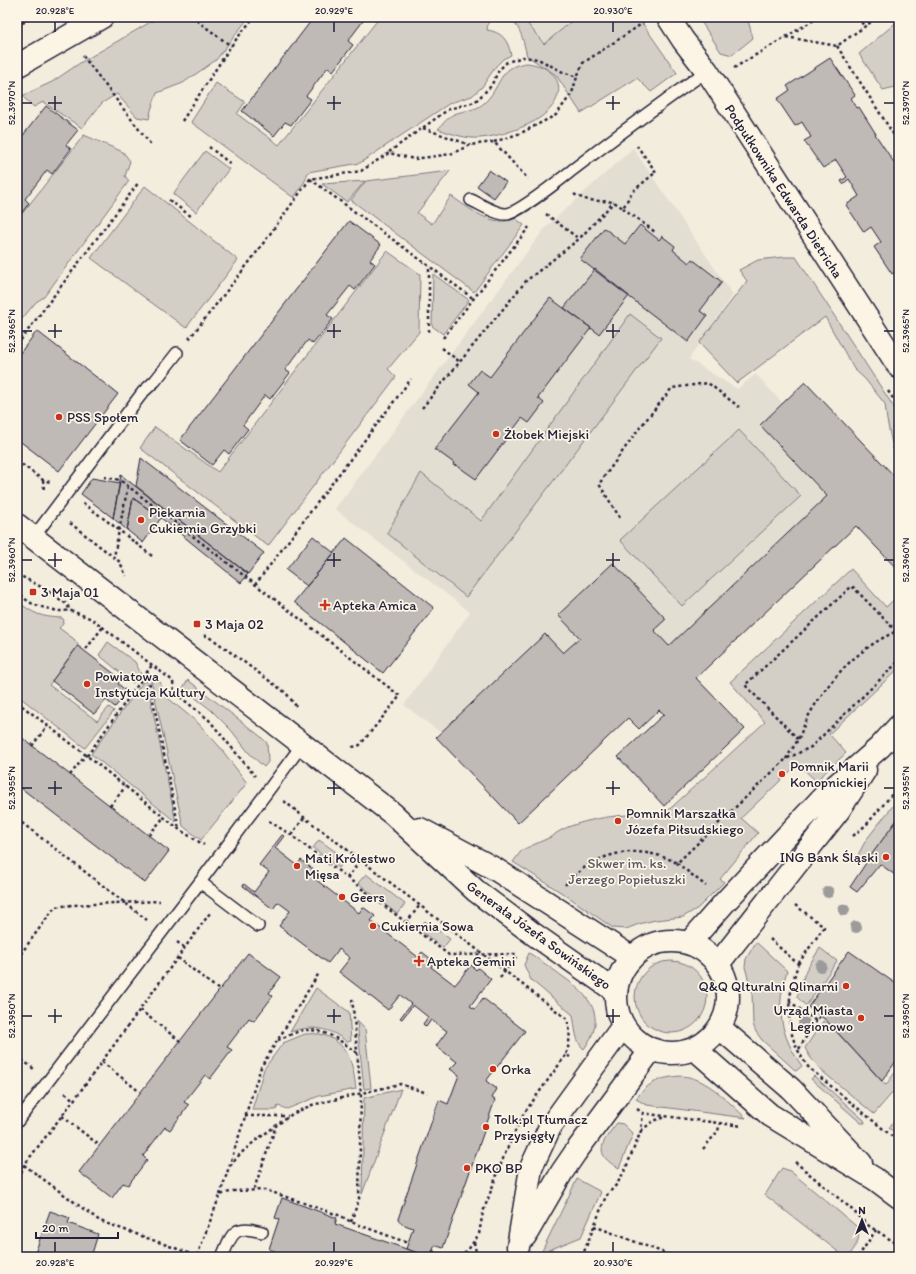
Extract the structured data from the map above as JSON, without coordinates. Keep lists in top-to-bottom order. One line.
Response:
{"streets":{"street":["Podpułkownika Edwarda Dietricha","Generała Józefa Sowińskiego"]},"parks":["Skwer im. ks. Jerzego Popiełuszki"],"places":{"other":["PSS Społem","Żłobek Miejski","Piekarnia Cukiernia Grzybki","Powiatowa Instytucja Kultury","Pomnik Marii Konopnickiej","Pomnik Marszałka Józefa Piłsudskiego","ING Bank Śląski","Mati Królestwo Mięsa","Geers","Cukiernia Sowa","Q&Q Qlturalni Qlinarni","Urząd Miasta Legionowo","Orka","Tolk.pl Tłumacz Przysięgły","PKO BP"],"transit":["3 Maja 01","3 Maja 02"],"health":["Apteka Amica","Apteka Gemini"]},"scale_bar":"20 m","north":"top","coordinates":["20.928°E","20.929°E","20.930°E","52.3970°N","52.3965°N","52.3960°N","52.3955°N","52.3950°N"]}
